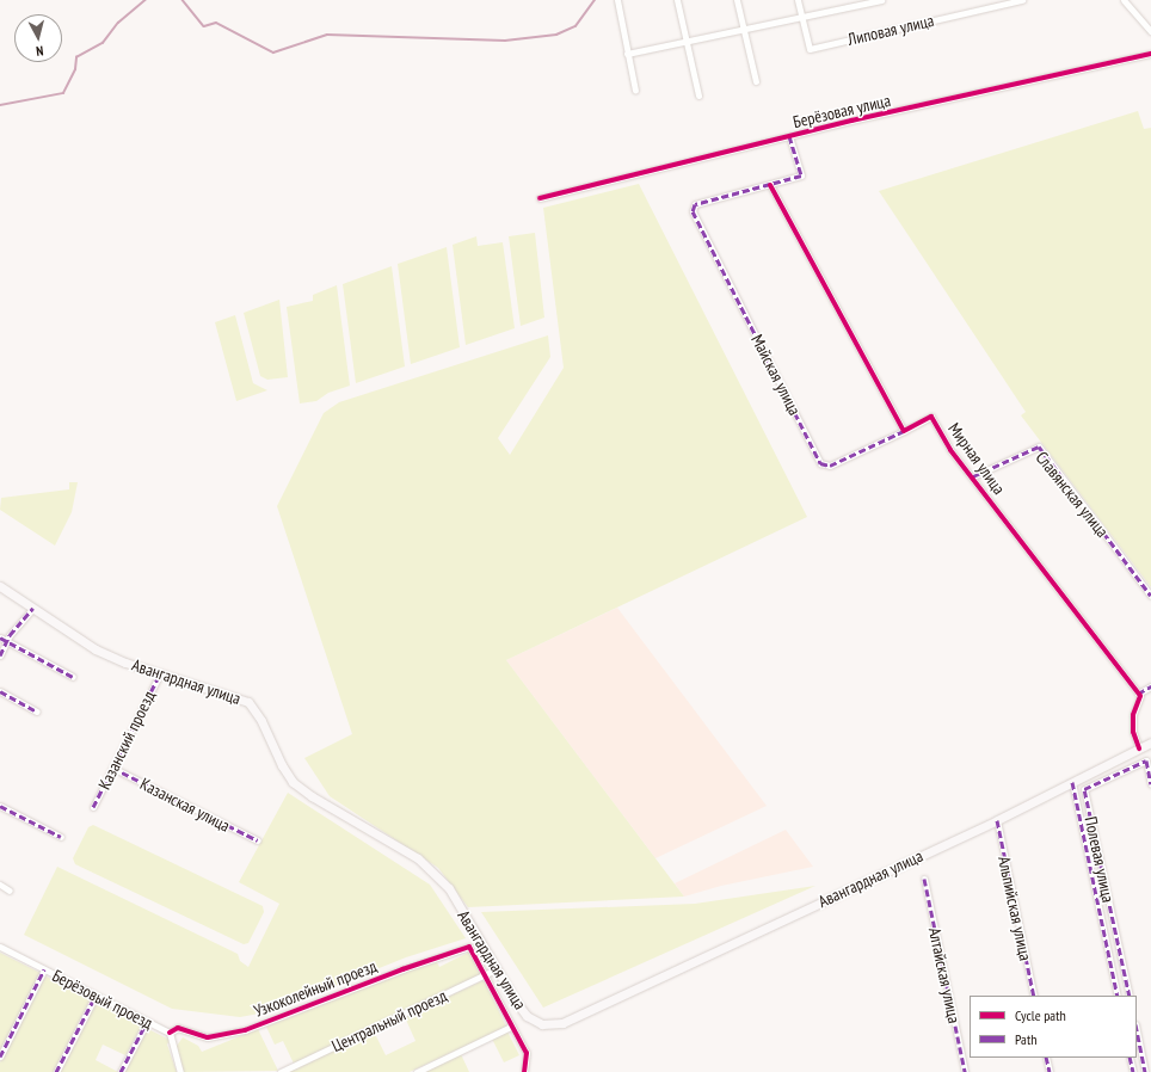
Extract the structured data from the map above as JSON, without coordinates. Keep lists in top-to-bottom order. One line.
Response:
{"streets":{"main road":["Авангардная улица"],"street":["Липовая улица","Берёзовая улица","Майская улица","Мирная улица","Славянская улица","Казанский проезд","Казанская улица","Полевая улица","Альпийская улица","Алтайская улица","Узкоколейный проезд","Берёзовый проезд","Центральный проезд"]},"crossings":[["Майская улица","Мирная улица"],["Мирная улица","Славянская улица"],["Авангардная улица","Казанский проезд"],["Авангардная улица","Альпийская улица"],["Авангардная улица","Центральный проезд"],["Казанский проезд","Казанская улица"],["Узкоколейный проезд","Берёзовый проезд"],["Узкоколейный проезд","Центральный проезд"]],"legend":["Cycle path","Path"],"north":"bottom"}
